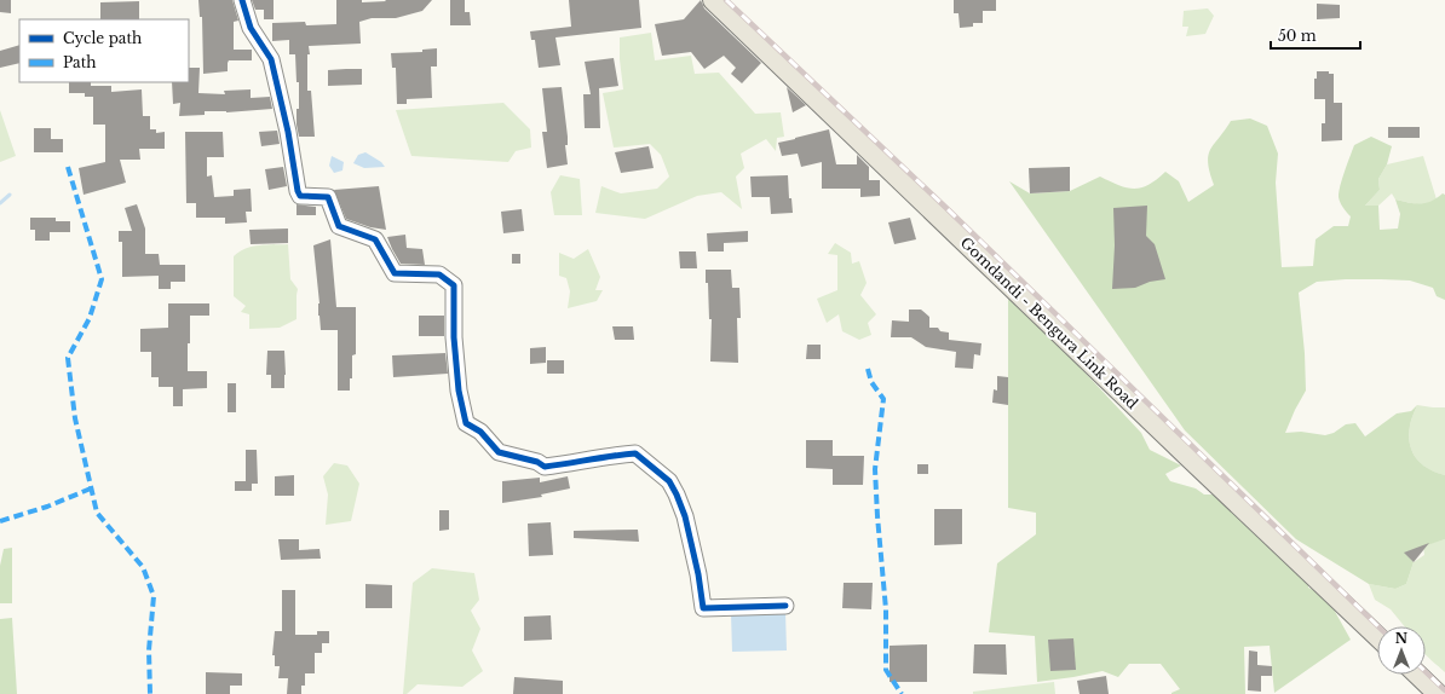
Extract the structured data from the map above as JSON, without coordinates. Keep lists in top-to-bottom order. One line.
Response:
{"streets":{"main road":["Gomdandi - Bengura Link Road"]},"legend":["Cycle path","Path"],"scale_bar":"50 m","north":"top"}
